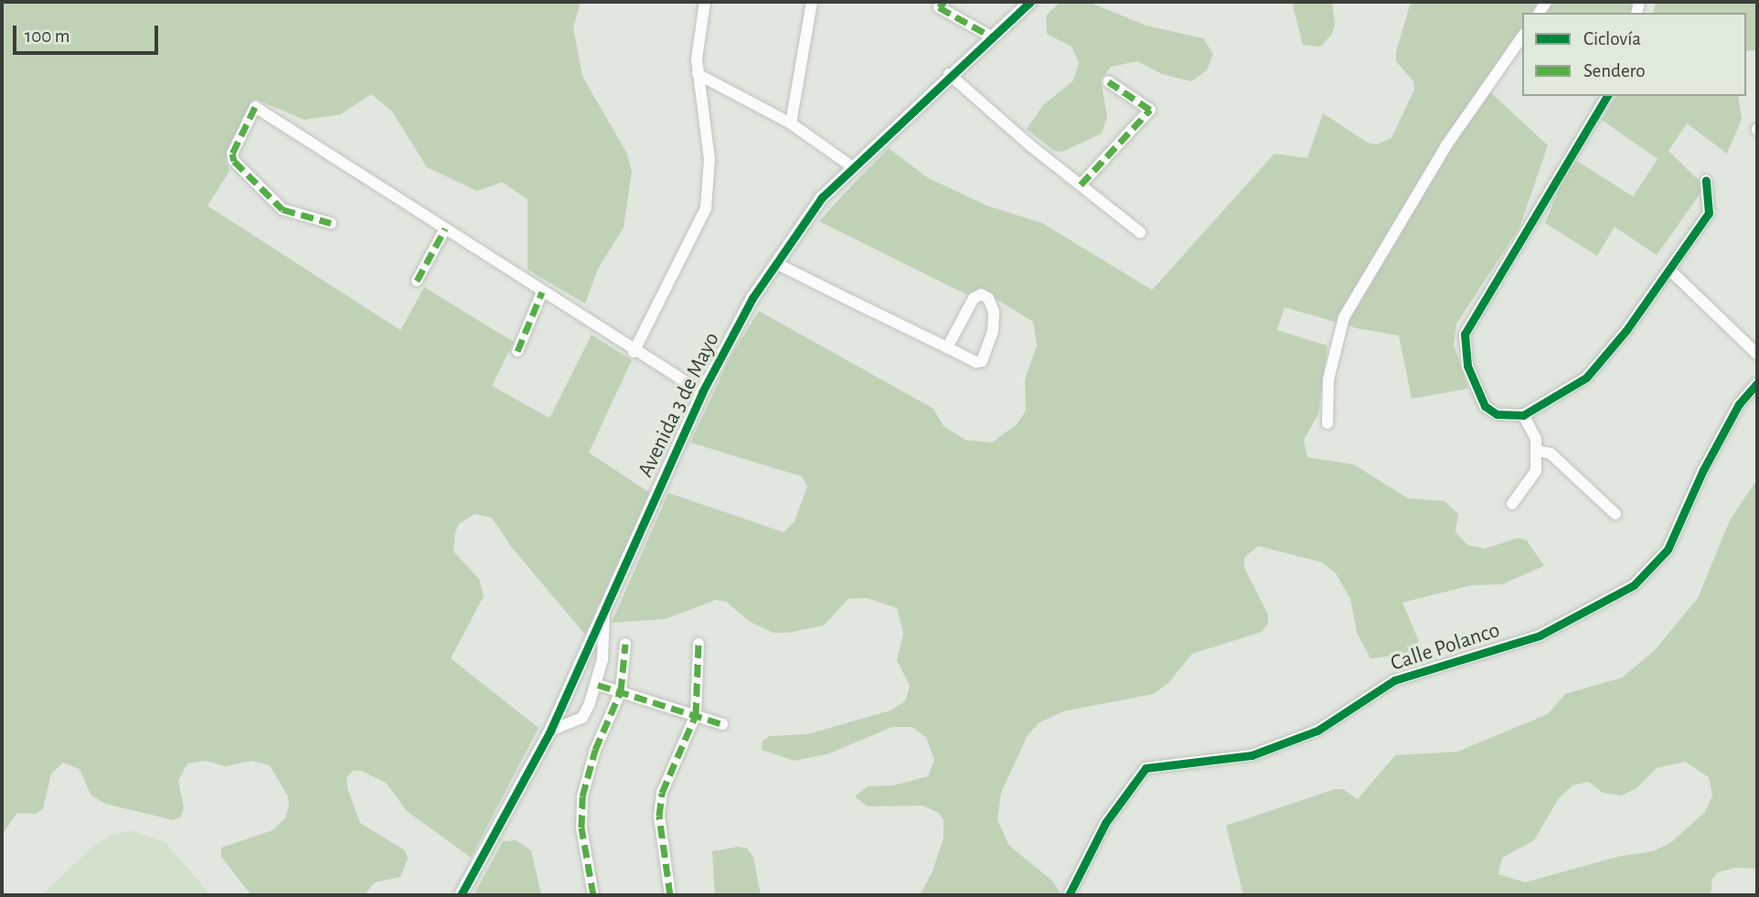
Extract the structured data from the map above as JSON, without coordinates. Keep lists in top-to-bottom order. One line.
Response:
{"streets":{"street":["Avenida 3 de Mayo","Calle Polanco"]},"legend":["Ciclovía","Sendero"],"scale_bar":"100 m"}
